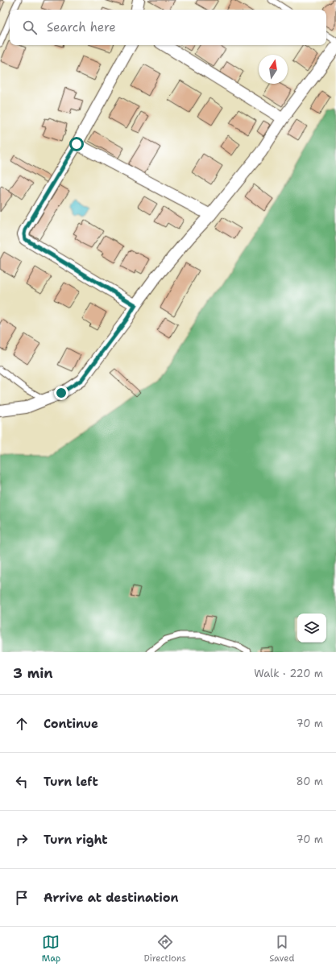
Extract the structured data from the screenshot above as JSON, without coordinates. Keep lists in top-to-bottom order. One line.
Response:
{"north":"top","page":{"search":"Search here","heading":["3 min","Walk · 220 m"],"list":[["Continue","70 m"],["Turn left","80 m"],["Turn right","70 m"],"Arrive at destination"],"nav":["Map","Directions","Saved"]}}
